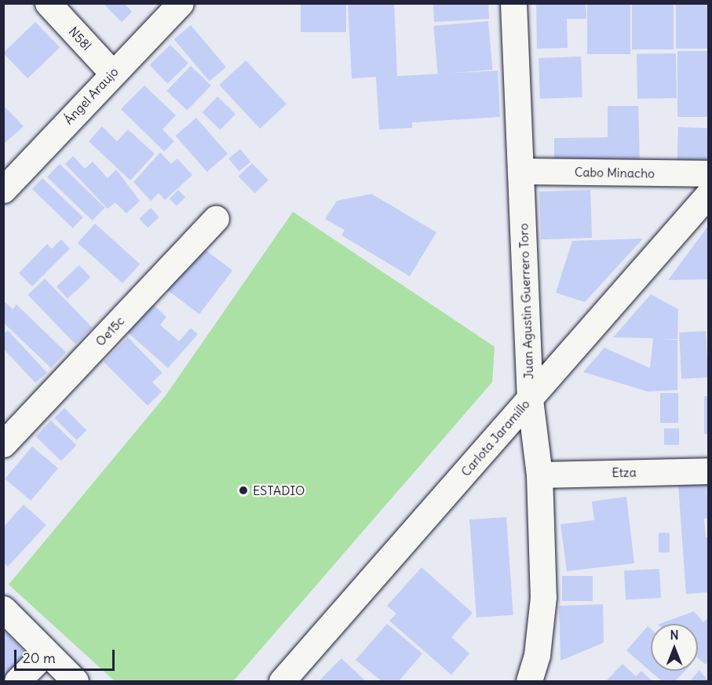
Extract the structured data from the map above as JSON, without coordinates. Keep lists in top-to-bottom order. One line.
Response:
{"streets":{"street":["N58l","Ángel Araujo","Cabo Minacho","Juan Agustin Guerrero Toro","Oe15c","Carlota Jaramillo","Etza"]},"crossings":[["N58l","Ángel Araujo"],["Cabo Minacho","Juan Agustin Guerrero Toro"],["Juan Agustin Guerrero Toro","Carlota Jaramillo"],["Juan Agustin Guerrero Toro","Etza"]],"places":["ESTADIO"],"scale_bar":"20 m","north":"top"}
